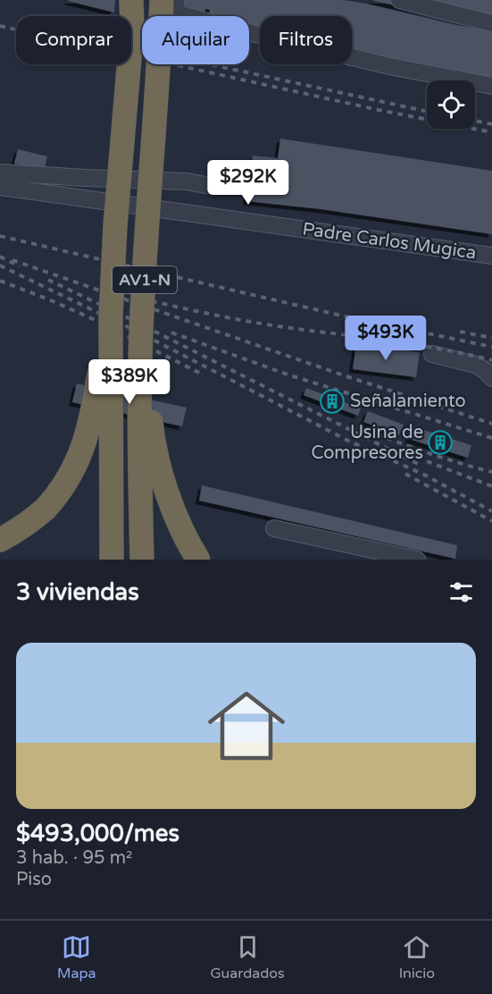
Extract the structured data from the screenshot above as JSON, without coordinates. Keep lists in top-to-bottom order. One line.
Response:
{"streets":{"highway":["AV1-N"],"street":["Padre Carlos Mugica"]},"places":{"building":["Señalamiento","Usina de Compresores"]},"page":{"chip":["Comprar","Alquilar","Filtros"],"price":["$292K","$493K","$389K"],"heading":"3 viviendas","list":[{"name":"$493,000/mes","note":"3 hab. · 95 m² · Piso"}],"tabs":["Mapa","Guardados","Inicio"]}}
